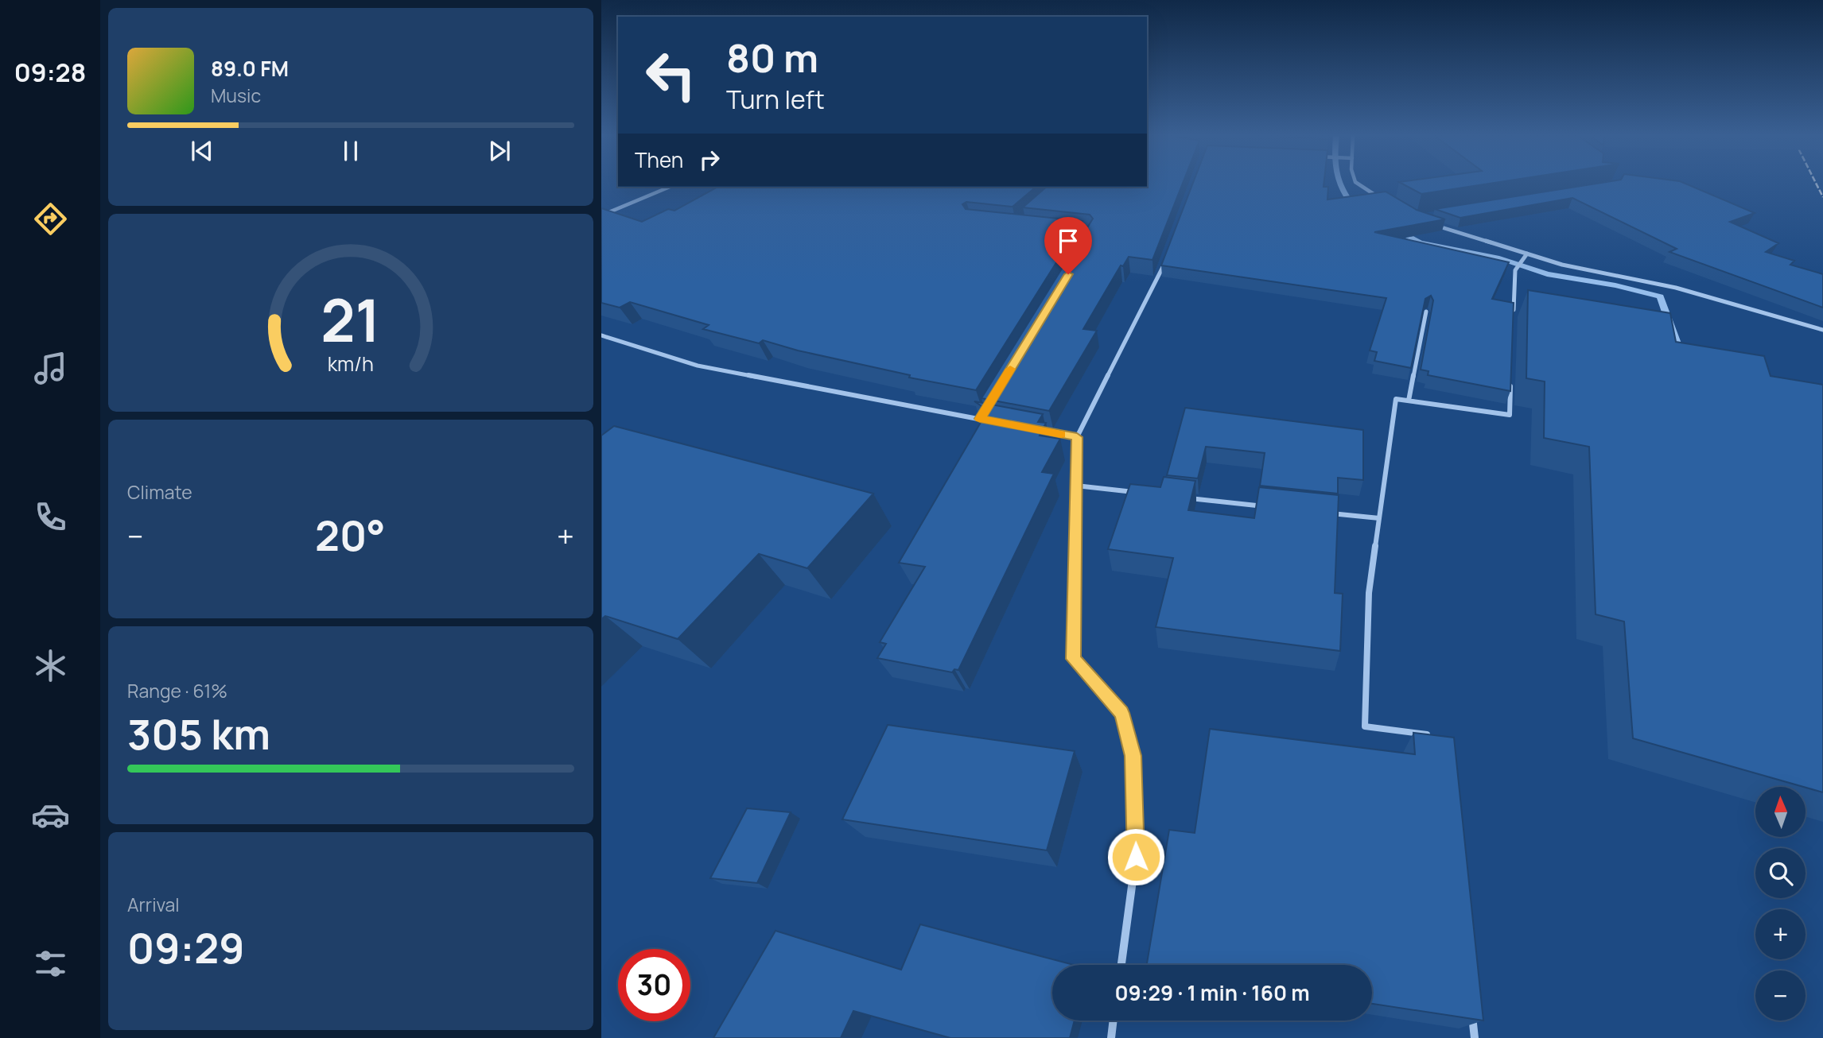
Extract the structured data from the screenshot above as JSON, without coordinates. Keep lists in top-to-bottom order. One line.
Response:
{"north":"top","page":{"tabs":"09:28","turn":["80 m","Turn left"],"song":["89.0 FM","Music"],"then":"Then","tile":["Climate",["Range · 61%","305 km"],["Arrival","09:29"]],"heat":["−","20°","+"],"map_buttons":["+","−"],"limit":"30","trip":"09:29 · 1 min · 160 m","gauge":["21","km/h"]}}
